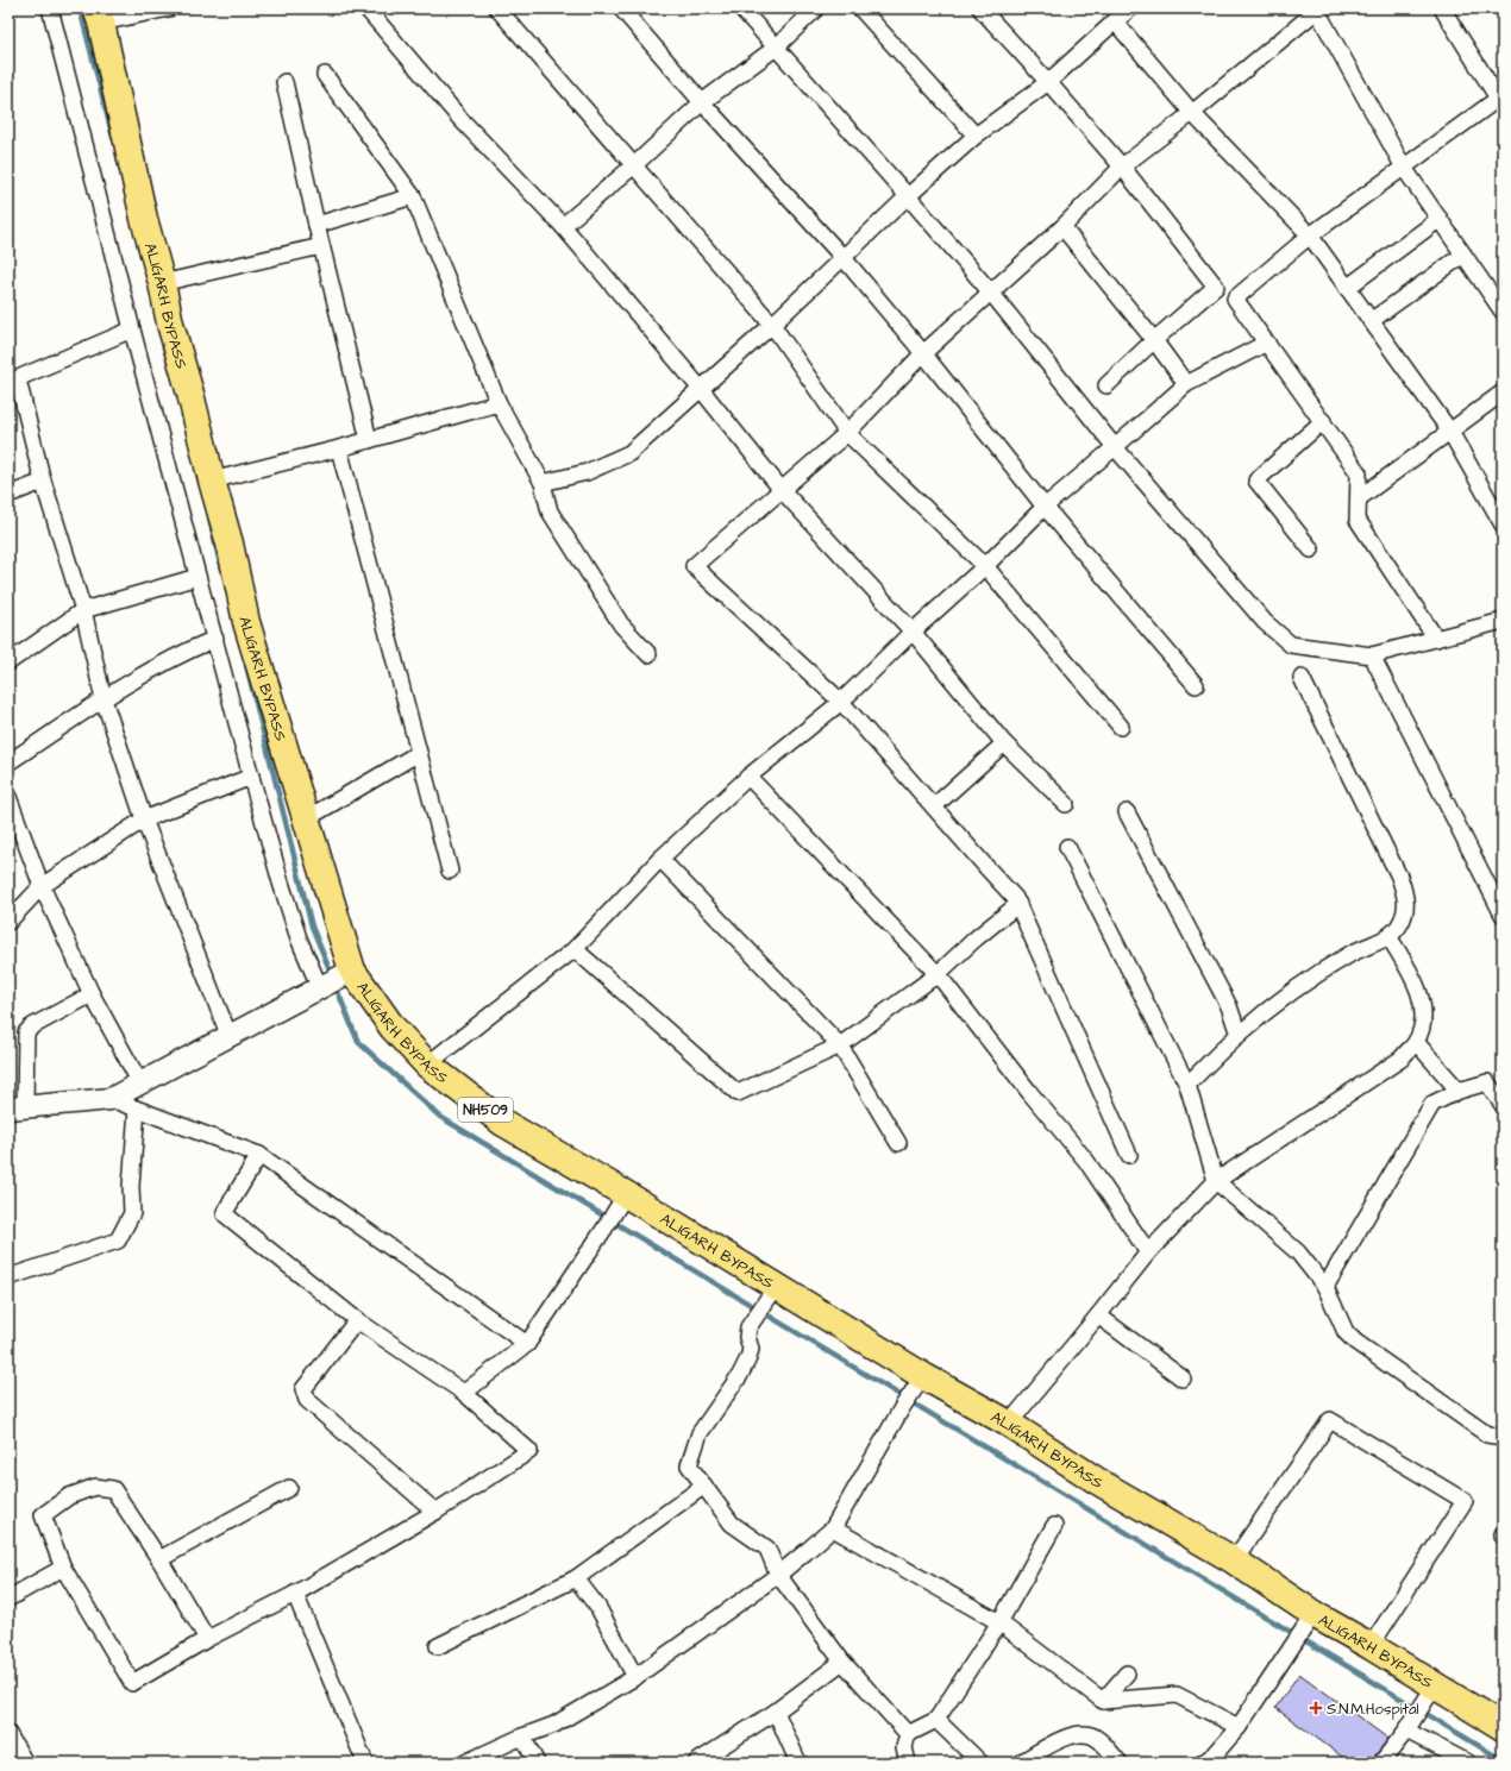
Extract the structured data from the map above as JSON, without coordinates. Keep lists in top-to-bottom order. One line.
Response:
{"streets":{"highway":["ALIGARH BYPASS","NH509"]},"places":{"health":["S.N.M.Hospital"]}}
